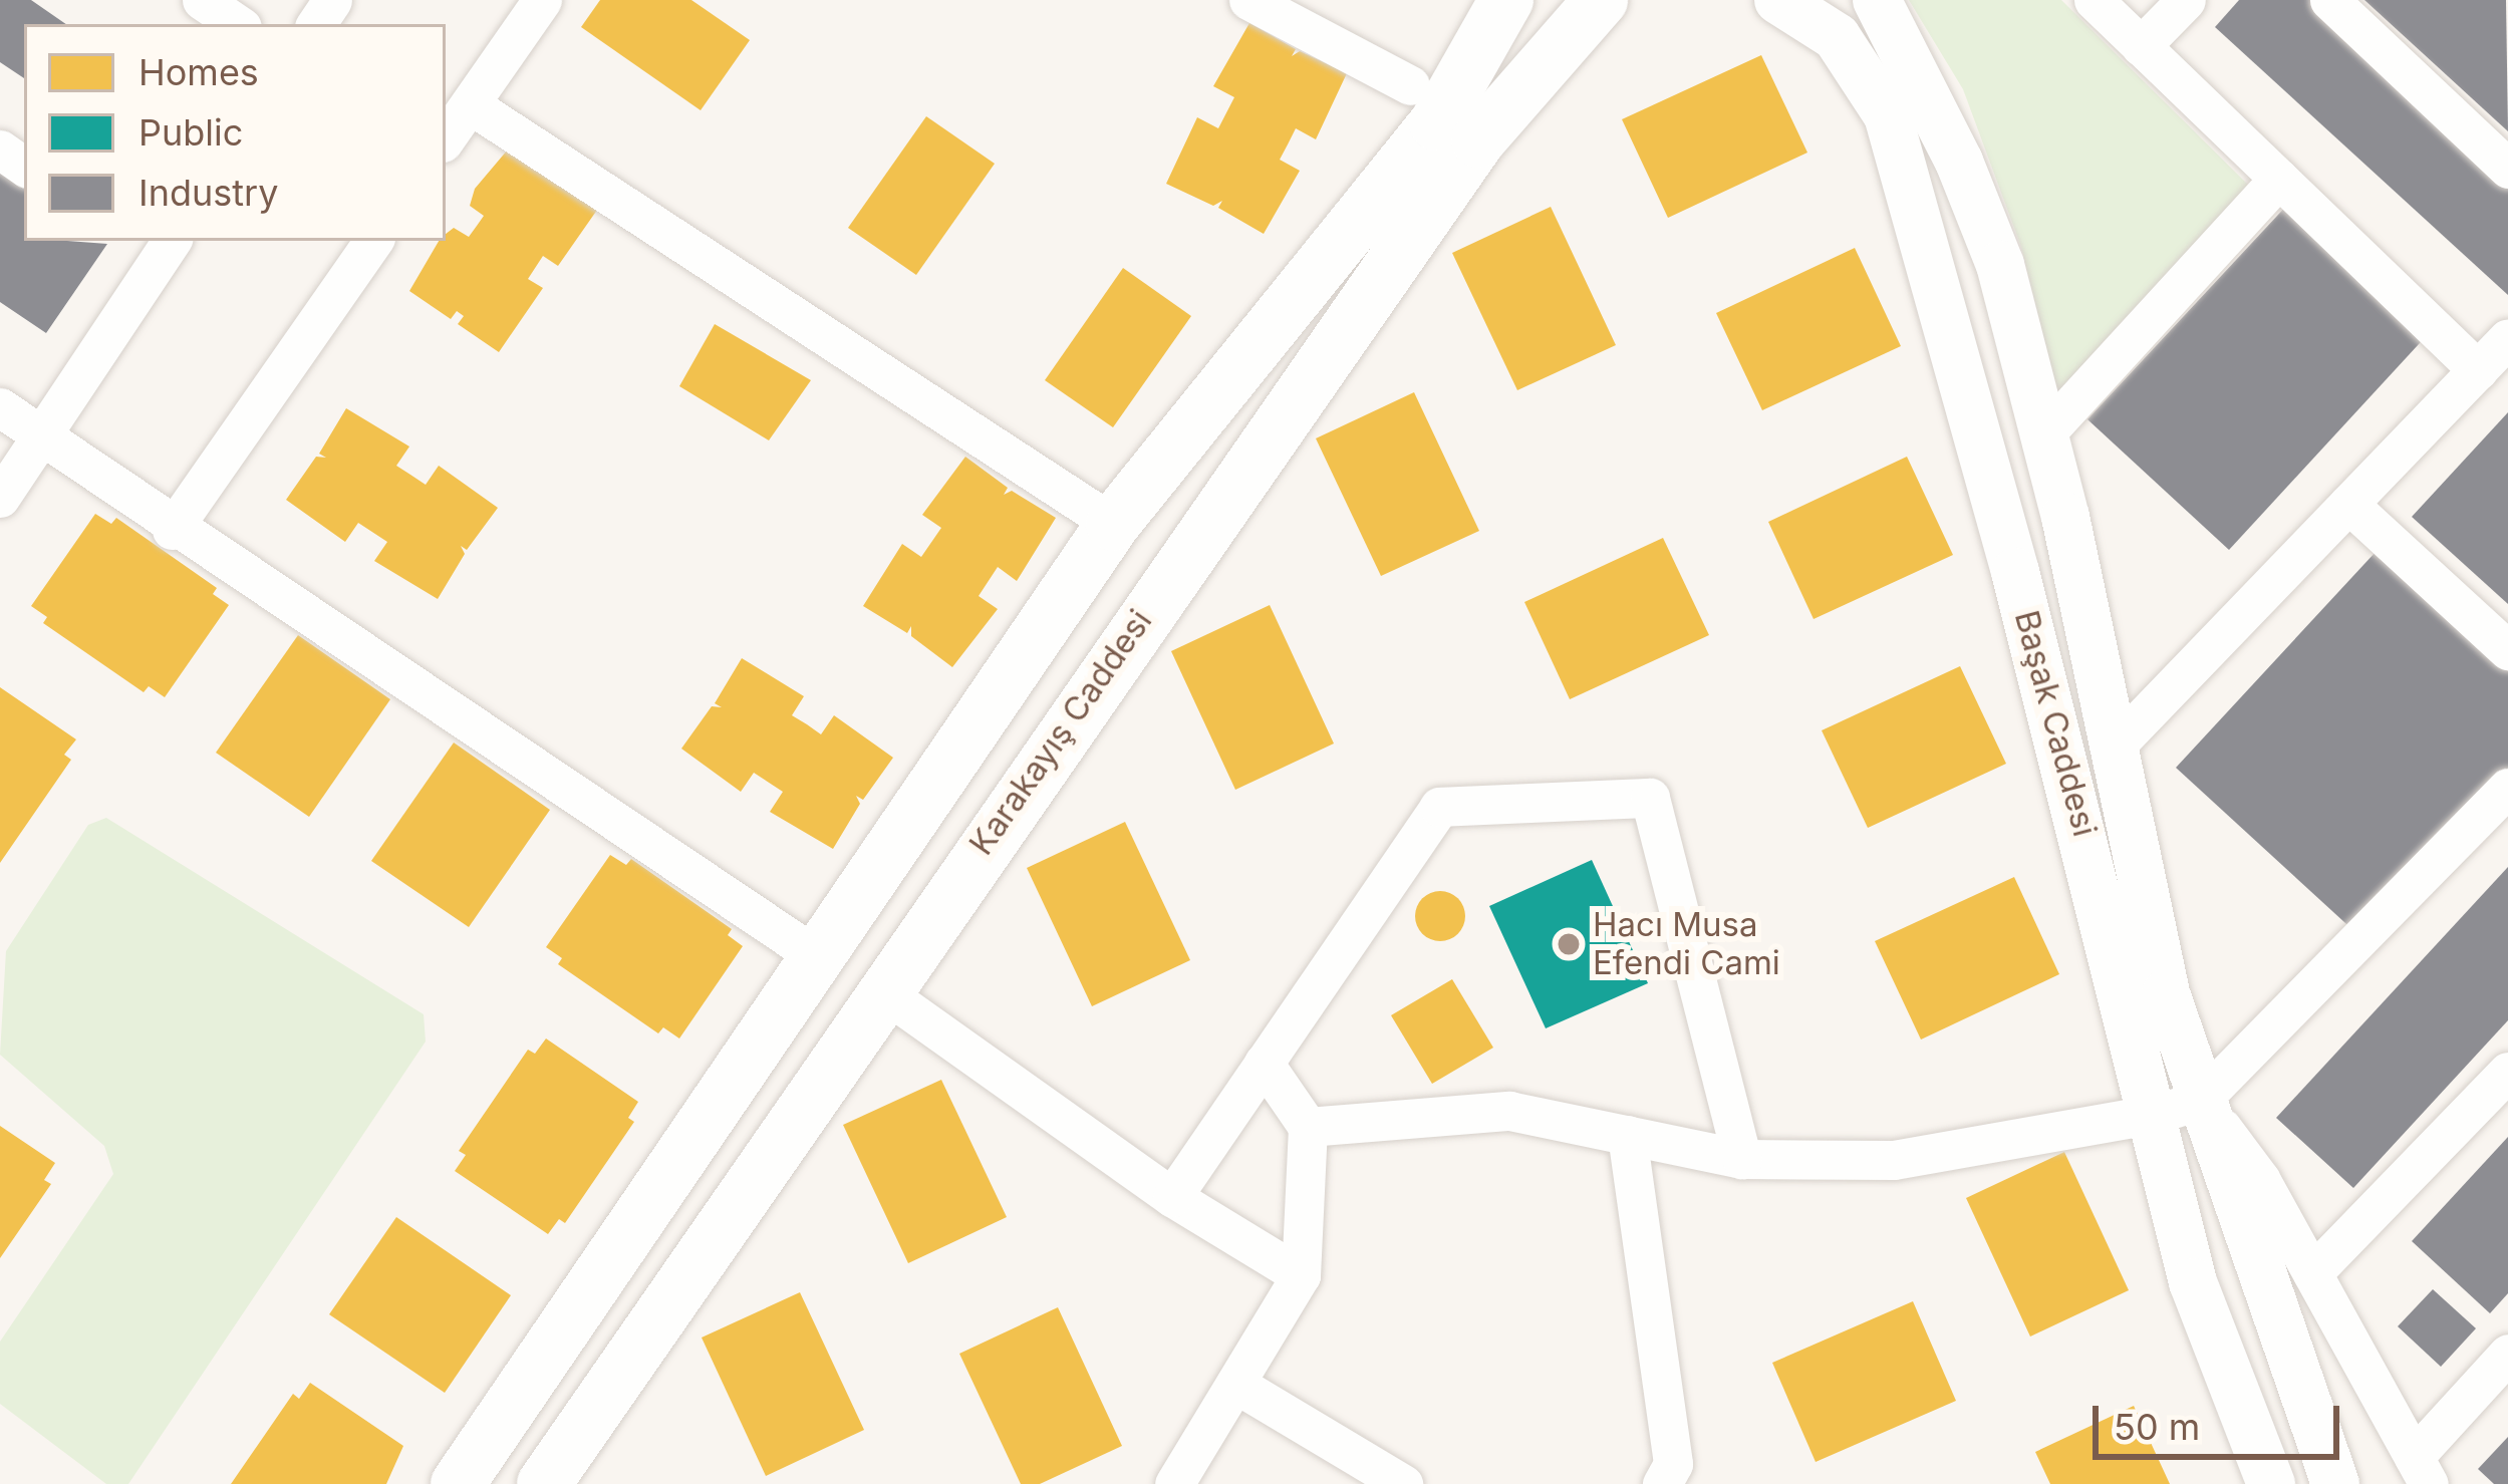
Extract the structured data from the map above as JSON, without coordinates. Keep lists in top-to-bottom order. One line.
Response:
{"streets":{"main road":["Karakayış Caddesi"],"street":["Başak Caddesi"]},"places":["Hacı Musa Efendi Cami"],"legend":["Homes","Public","Industry"],"scale_bar":"50 m"}
